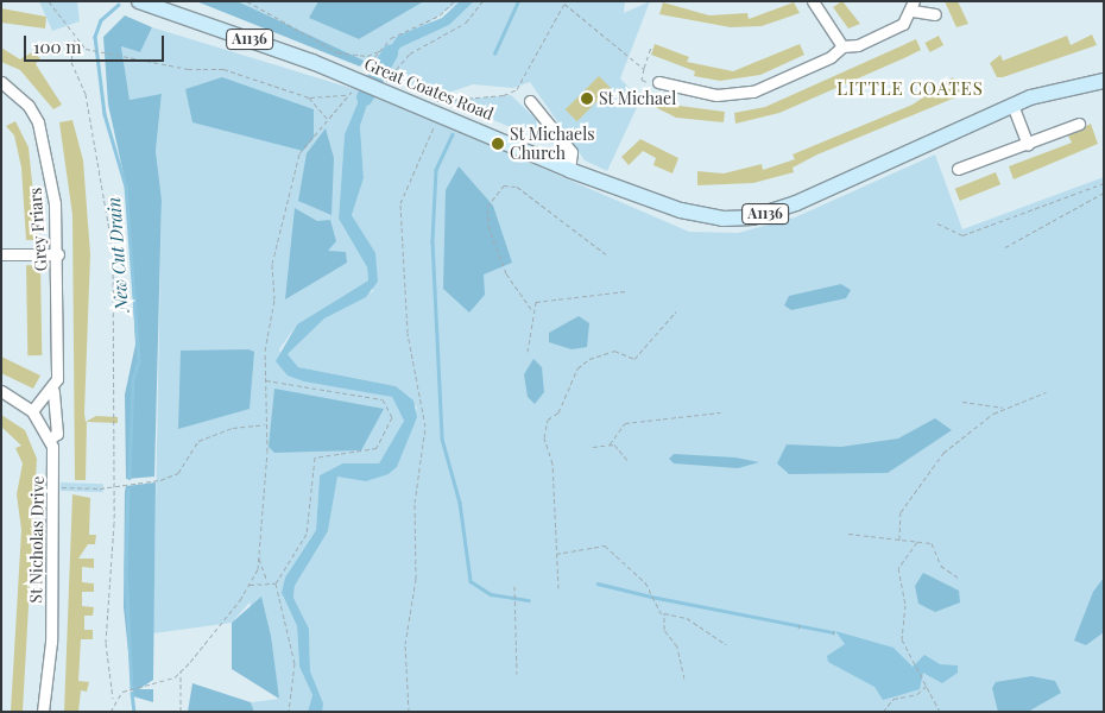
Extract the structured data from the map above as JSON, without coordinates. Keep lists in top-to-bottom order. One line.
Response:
{"streets":{"main road":["A1136","Great Coates Road"],"street":["Grey Friars","St Nicholas Drive"]},"crossings":[["Grey Friars","St Nicholas Drive"]],"districts":["LITTLE COATES"],"water":["New Cut Drain"],"places":["St Michael","St Michaels Church"],"scale_bar":"100 m"}
